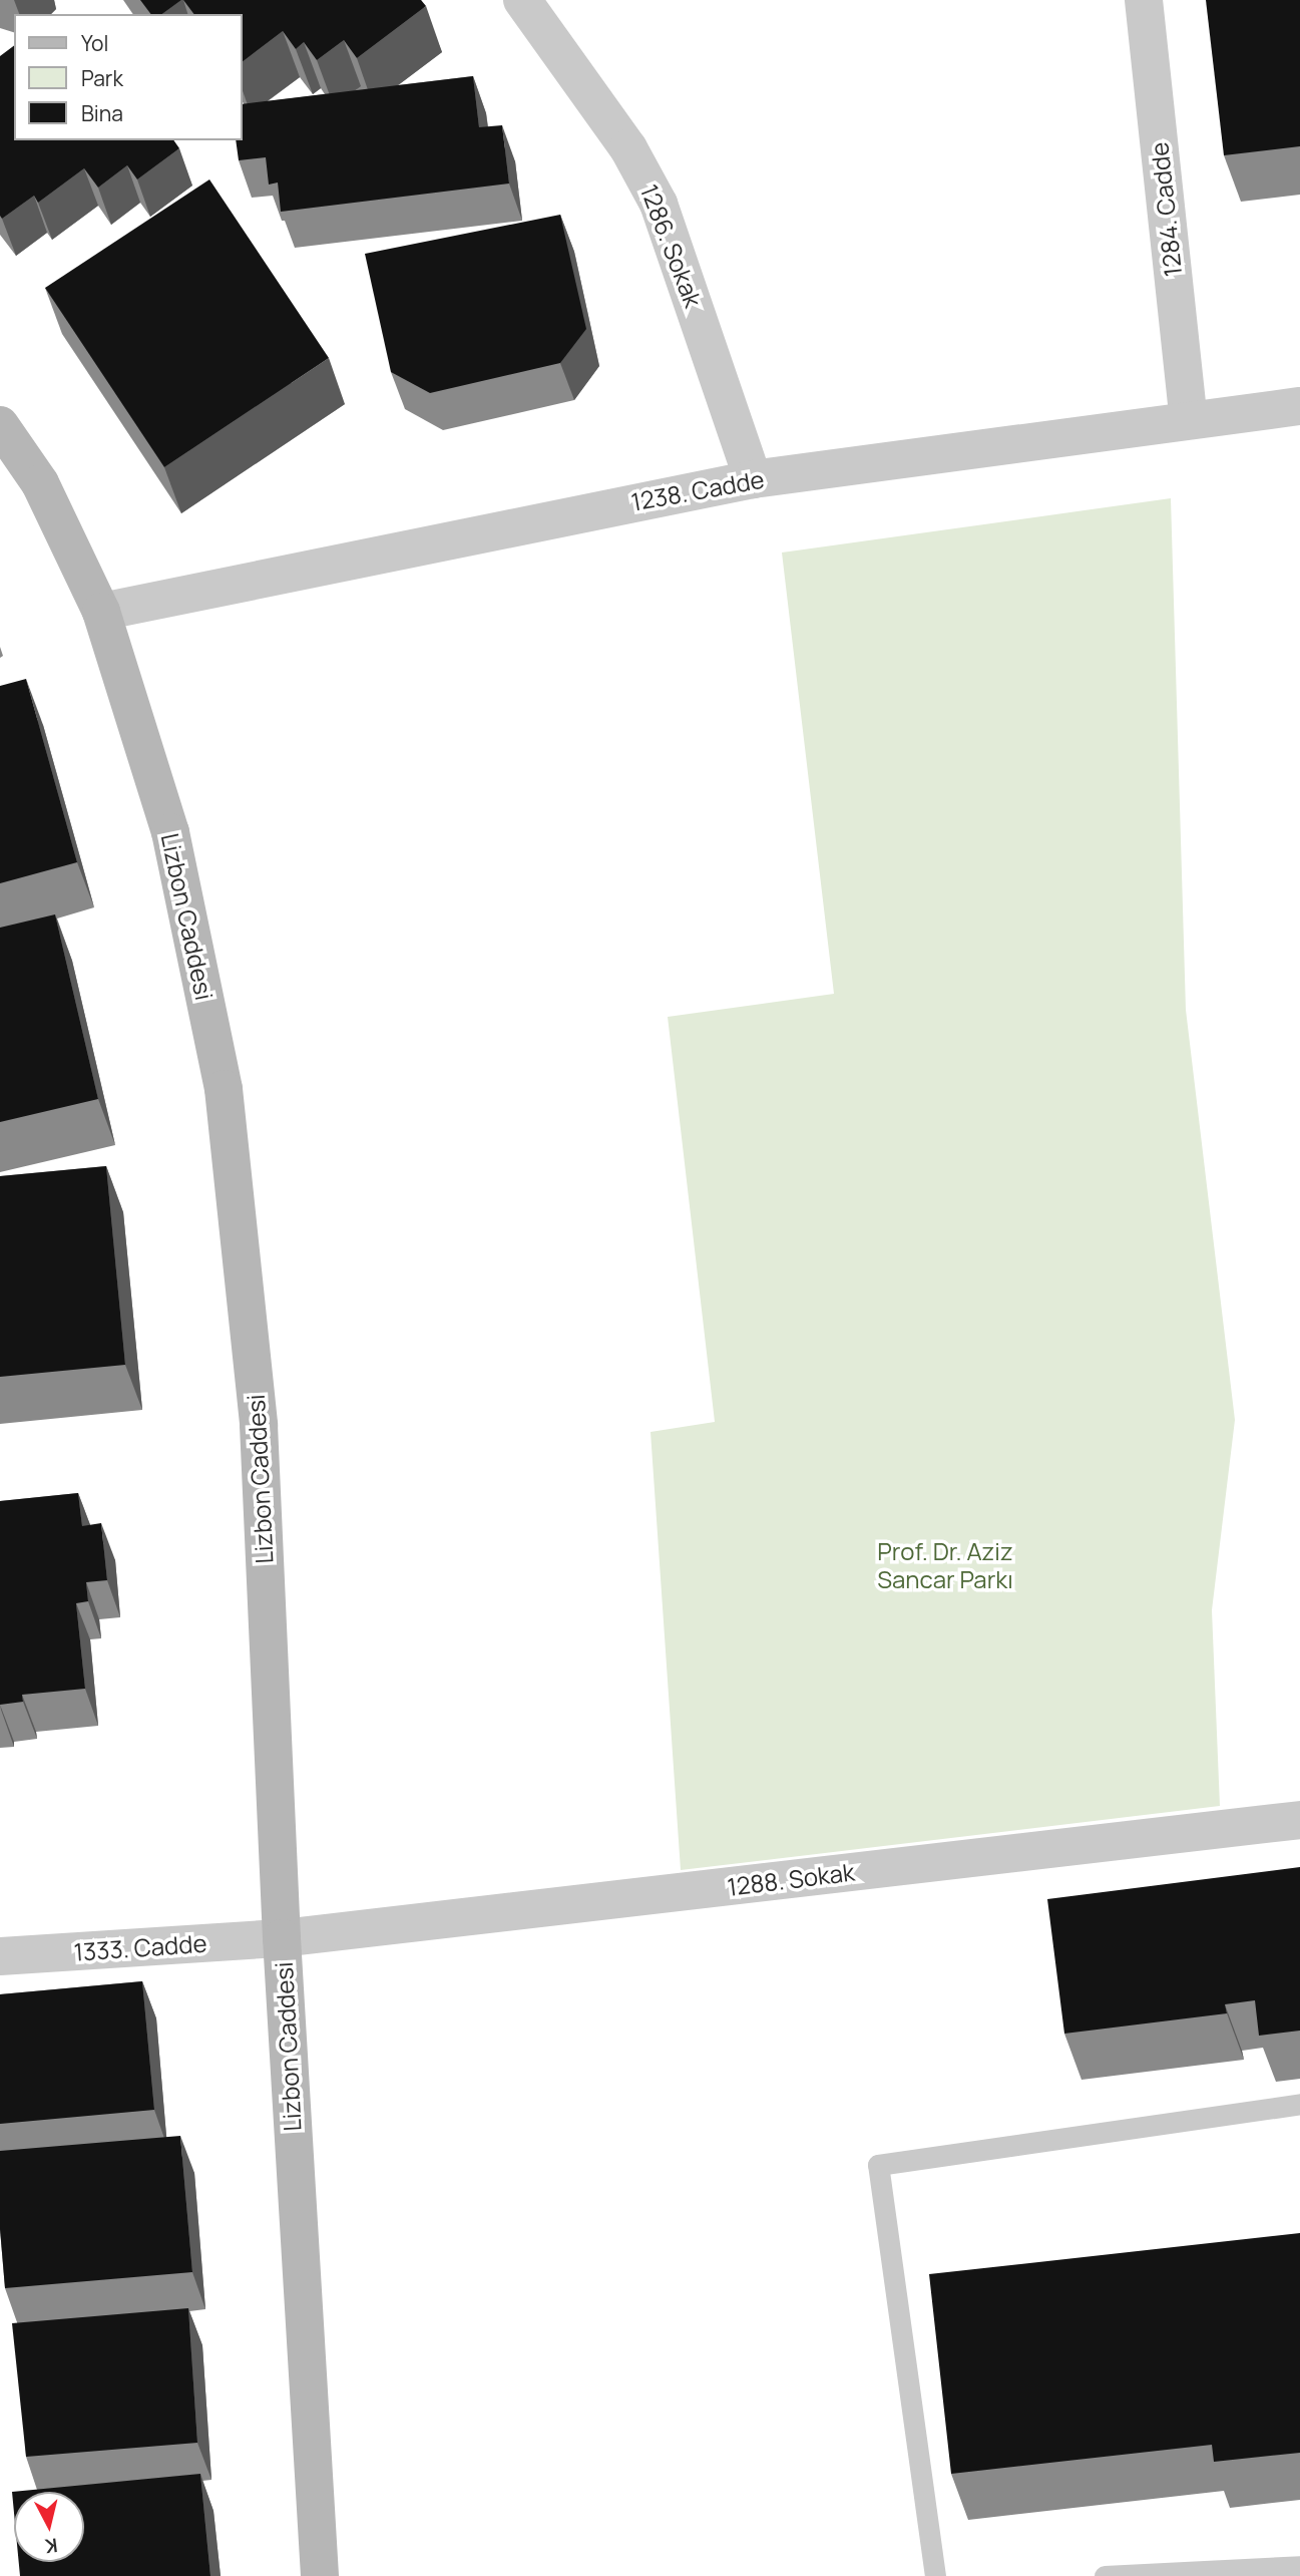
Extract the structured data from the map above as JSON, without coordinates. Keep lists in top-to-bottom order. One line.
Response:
{"streets":{"main road":["Lizbon Caddesi"],"street":["1284. Cadde","1286. Sokak","1238. Cadde","1288. Sokak","1333. Cadde"]},"crossings":[["1284. Cadde","1238. Cadde"],["1286. Sokak","1238. Cadde"],["1238. Cadde","Lizbon Caddesi"],["Lizbon Caddesi","1288. Sokak"],["Lizbon Caddesi","1333. Cadde"],["1288. Sokak","1333. Cadde"]],"parks":["Prof. Dr. Aziz Sancar Parkı"],"legend":["Yol","Park","Bina"],"north":"bottom"}
